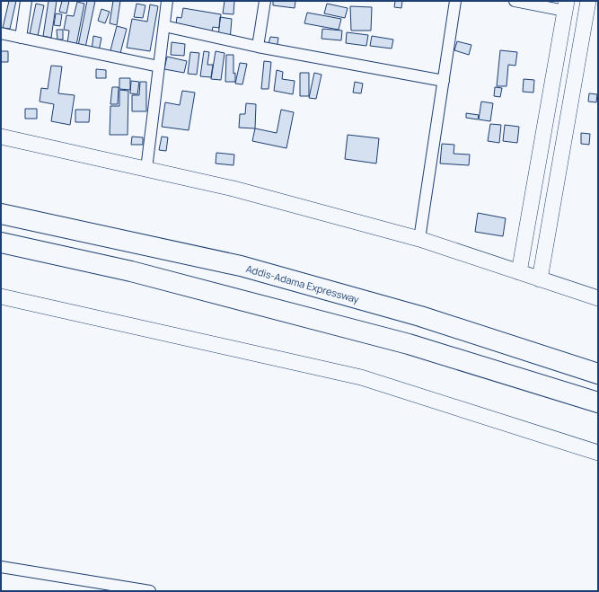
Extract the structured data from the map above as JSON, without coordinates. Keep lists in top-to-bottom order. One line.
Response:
{"streets":{"highway":["Addis-Adama Expressway"]}}
